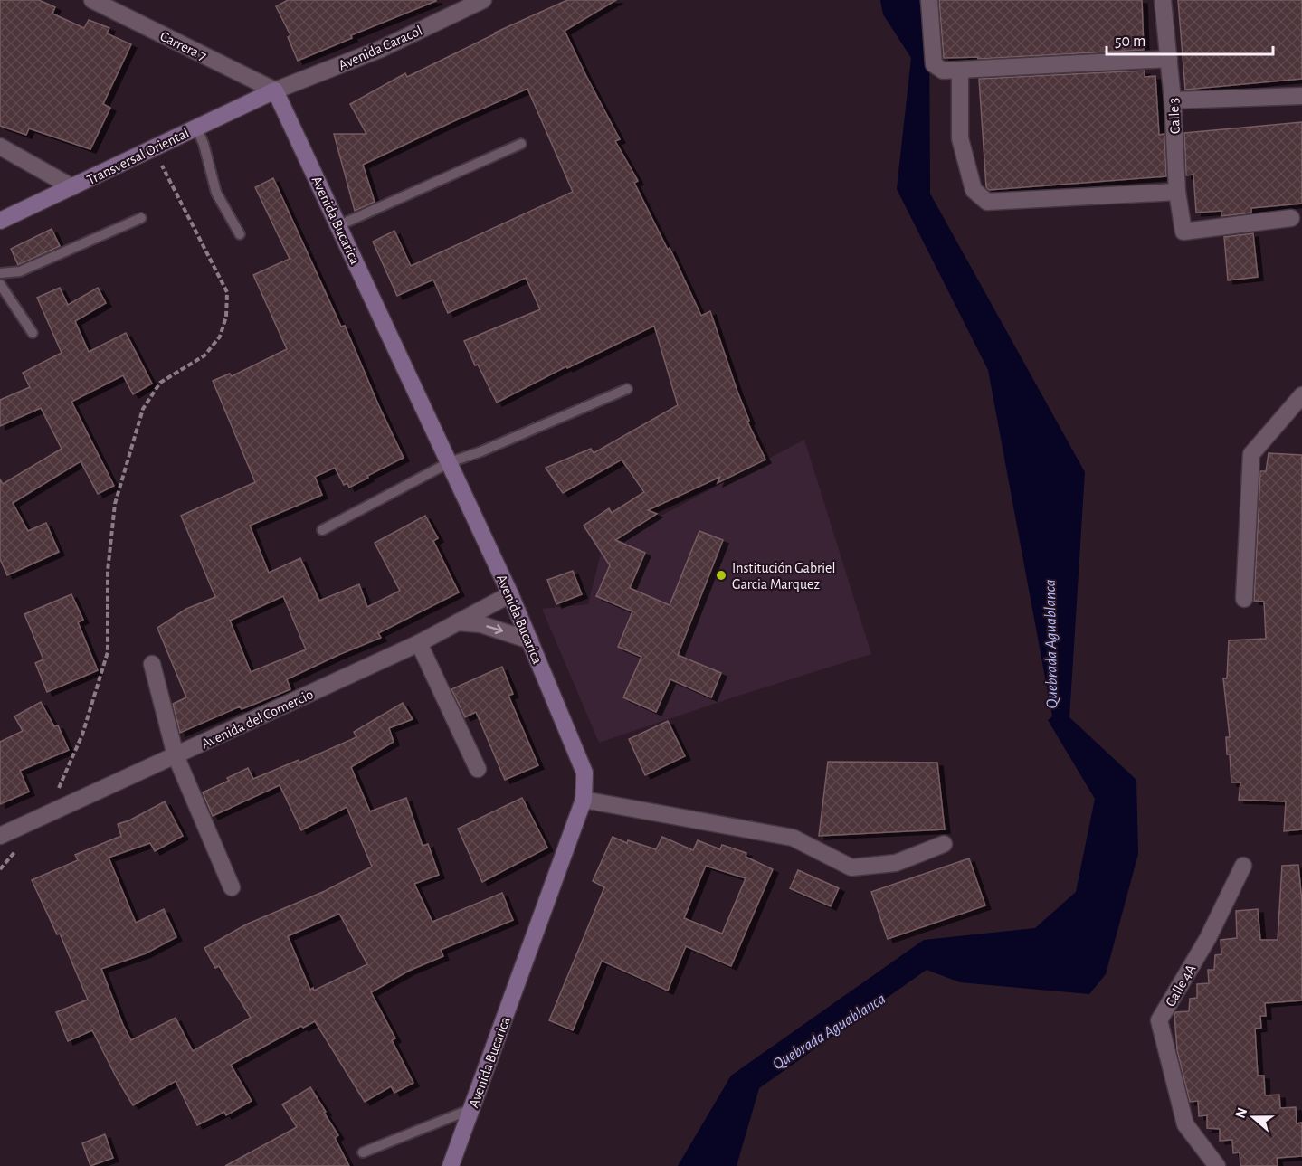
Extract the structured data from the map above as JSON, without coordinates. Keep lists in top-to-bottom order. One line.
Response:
{"streets":{"main road":["Transversal Oriental","Avenida Bucarica"],"street":["Carrera 7","Avenida Caracol","Calle 3","Avenida del Comercio","Calle 4A"]},"crossings":[["Carrera 7","Avenida Caracol"],["Carrera 7","Transversal Oriental"],["Carrera 7","Avenida Bucarica"],["Avenida Caracol","Transversal Oriental"],["Avenida Caracol","Avenida Bucarica"],["Transversal Oriental","Avenida Bucarica"],["Avenida Bucarica","Avenida del Comercio"]],"water":["Quebrada Aguablanca"],"places":["Institución Gabriel Garcia Marquez"],"scale_bar":"50 m","north":"left"}
